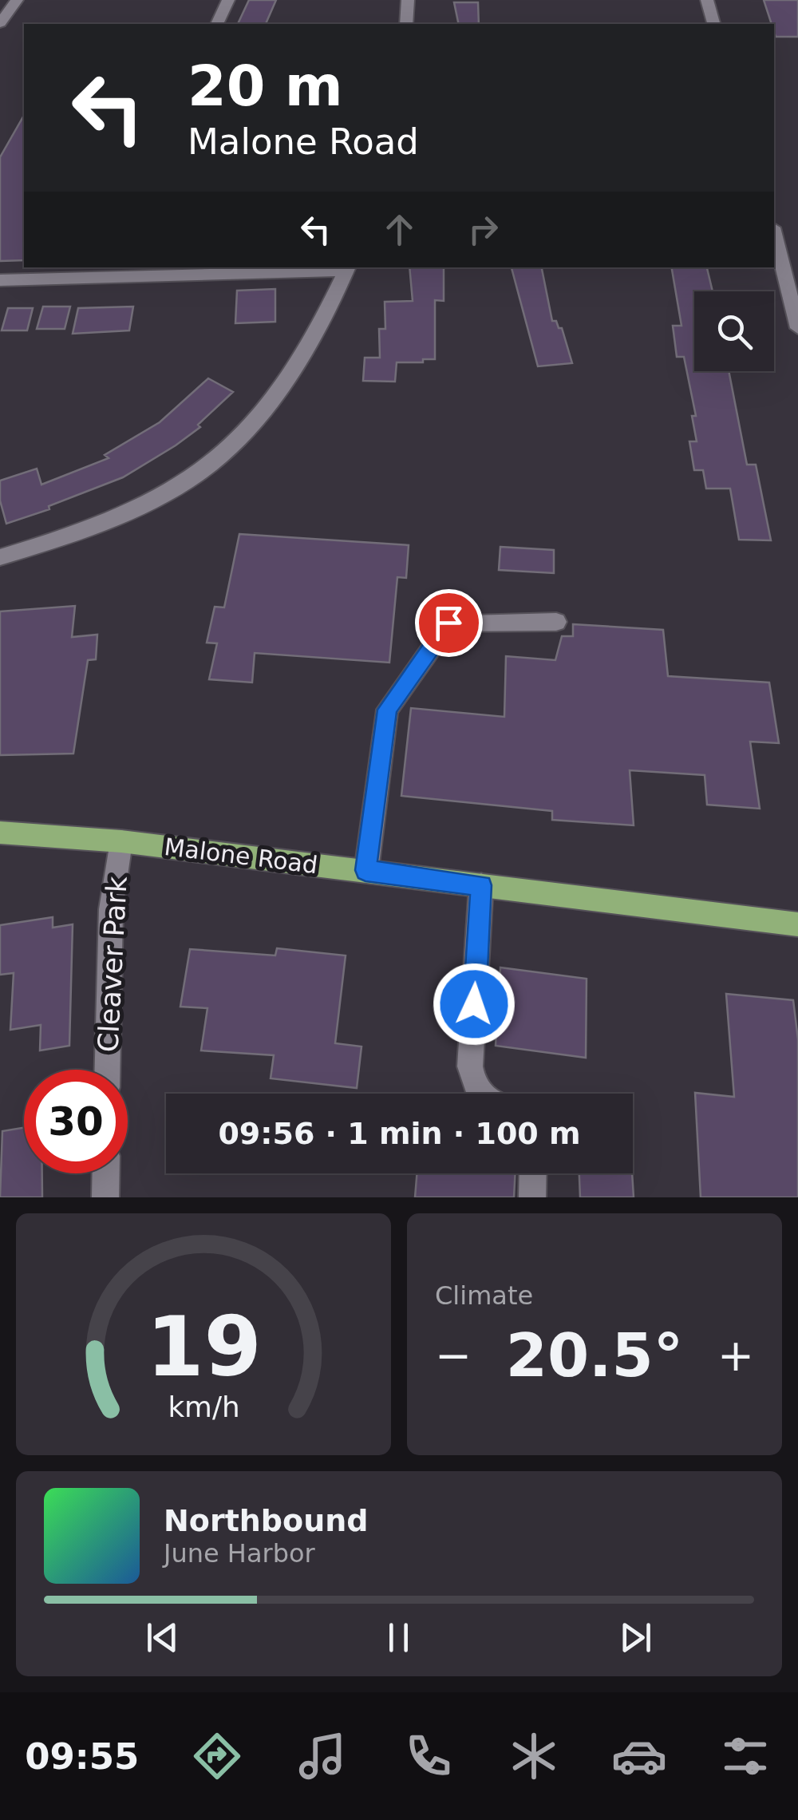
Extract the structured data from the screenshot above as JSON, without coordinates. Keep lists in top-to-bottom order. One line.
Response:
{"streets":{"main road":["Malone Road"],"street":["Cleaver Park"]},"crossings":[["Malone Road","Cleaver Park"]],"page":{"turn":["20 m","Malone Road"],"limit":"30","trip":"09:56 · 1 min · 100 m","tile":"Climate","heat":["−","20.5°","+"],"song":["Northbound","June Harbor"],"tabs":"09:55","gauge":["19","km/h"]}}
